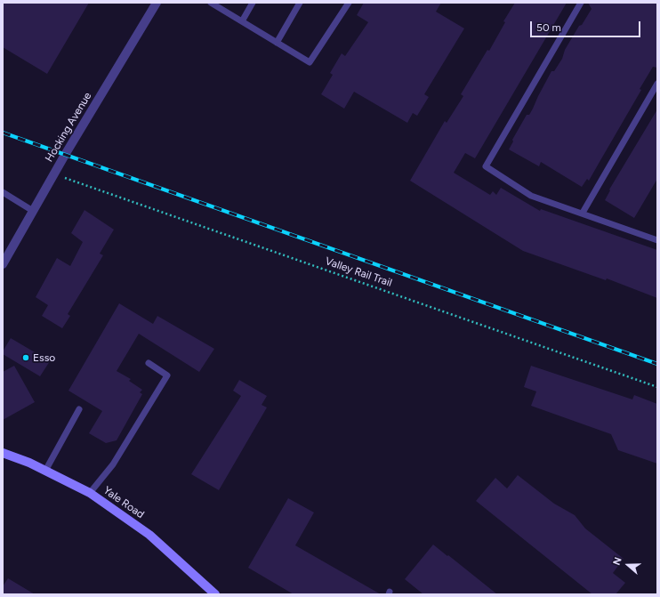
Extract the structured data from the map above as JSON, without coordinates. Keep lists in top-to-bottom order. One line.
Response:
{"streets":{"main road":["Yale Road"],"street":["Hocking Avenue"],"path":["Valley Rail Trail"]},"crossings":[["Hocking Avenue","Valley Rail Trail"]],"places":["Esso"],"scale_bar":"50 m","north":"left"}
